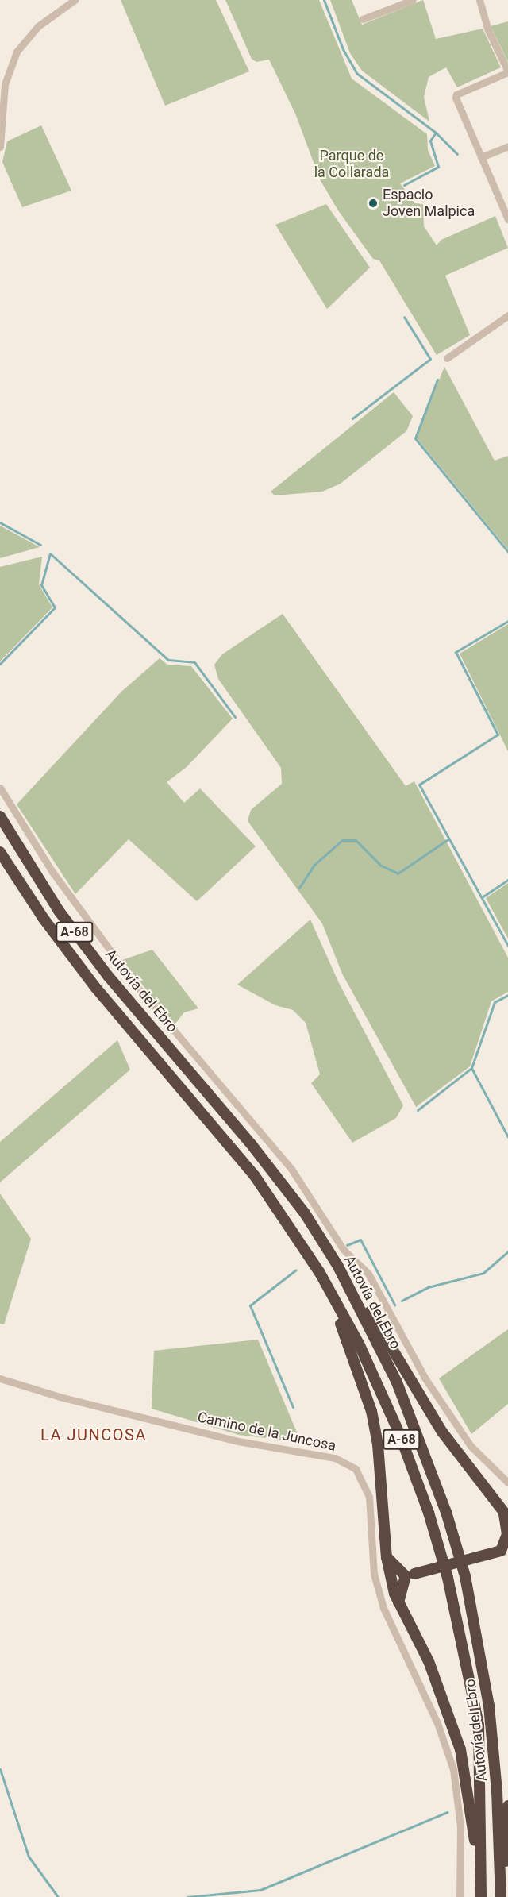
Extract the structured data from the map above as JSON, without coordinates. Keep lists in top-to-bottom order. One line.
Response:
{"streets":{"highway":["A-68","Autovía del Ebro"],"street":["Camino de la Juncosa"]},"districts":["LA JUNCOSA"],"parks":["Parque de la Collarada"],"places":["Espacio Joven Malpica"]}
